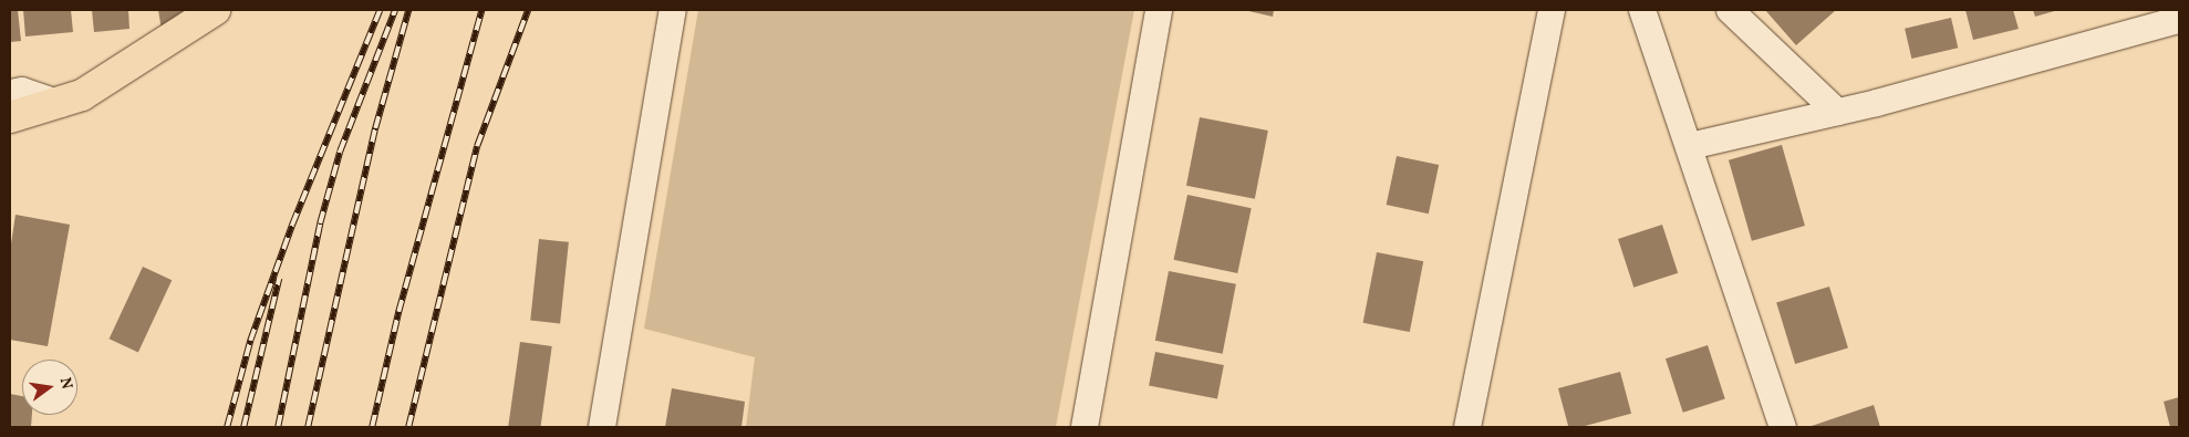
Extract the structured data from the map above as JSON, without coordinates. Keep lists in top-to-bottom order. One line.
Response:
{"north":"right"}
